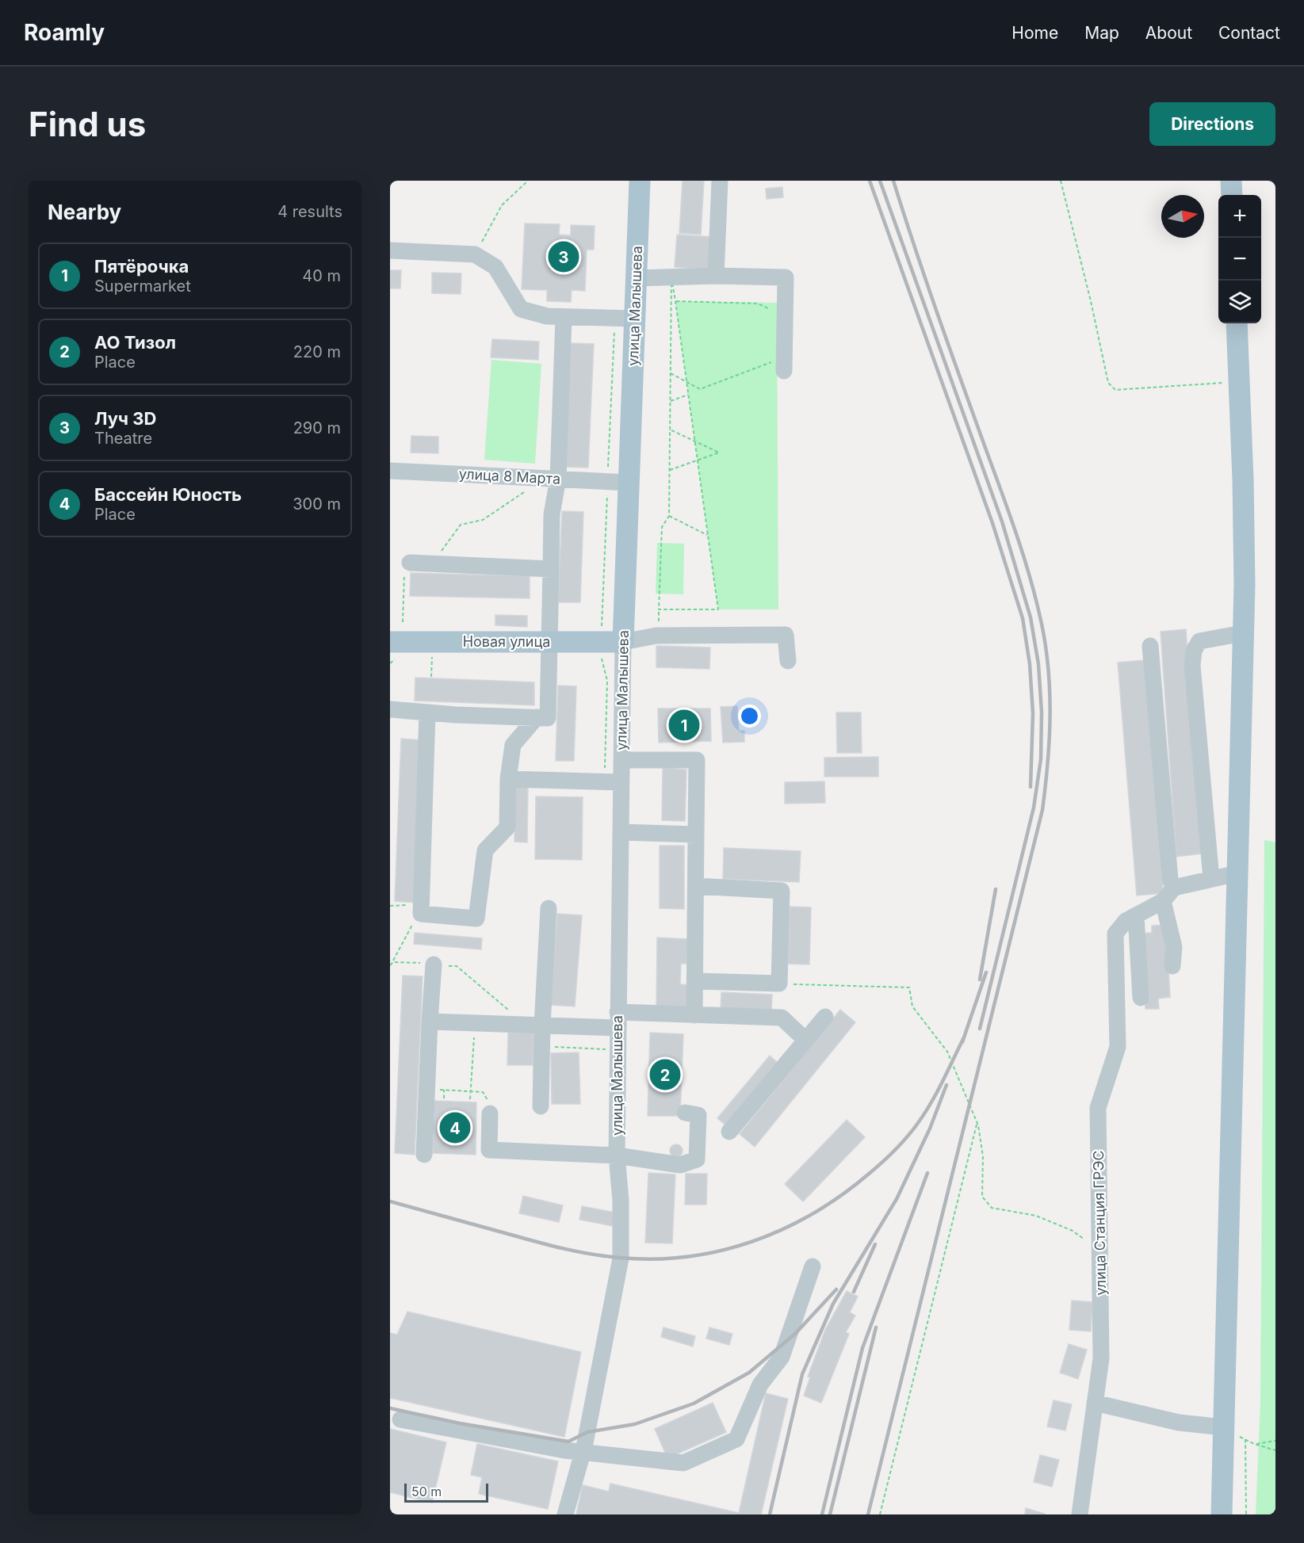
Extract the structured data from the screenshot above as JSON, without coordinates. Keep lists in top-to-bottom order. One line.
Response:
{"streets":{"main road":["улица Малышева","Новая улица"],"street":["улица 8 Марта","улица Станция ГРЭС"]},"crossings":[["улица Малышева","улица 8 Марта"],["улица Малышева","Новая улица"]],"scale_bar":"50 m","north":"right","page":{"header":"Roamly","nav":["Home","Map","About","Contact"],"buttons":"Directions","title":"Find us","heading":["Nearby","4 results"],"map_buttons":["+","−"],"pins":["3","1","2","4"],"list":[{"mark":"1","name":"Пятёрочка","note":"Supermarket","value":"40 m"},{"mark":"2","name":"АО Тизол","note":"Place","value":"220 m"},{"mark":"3","name":"Луч 3D","note":"Theatre","value":"290 m"},{"mark":"4","name":"Бассейн Юность","note":"Place","value":"300 m"}],"scale":"50 m"}}
